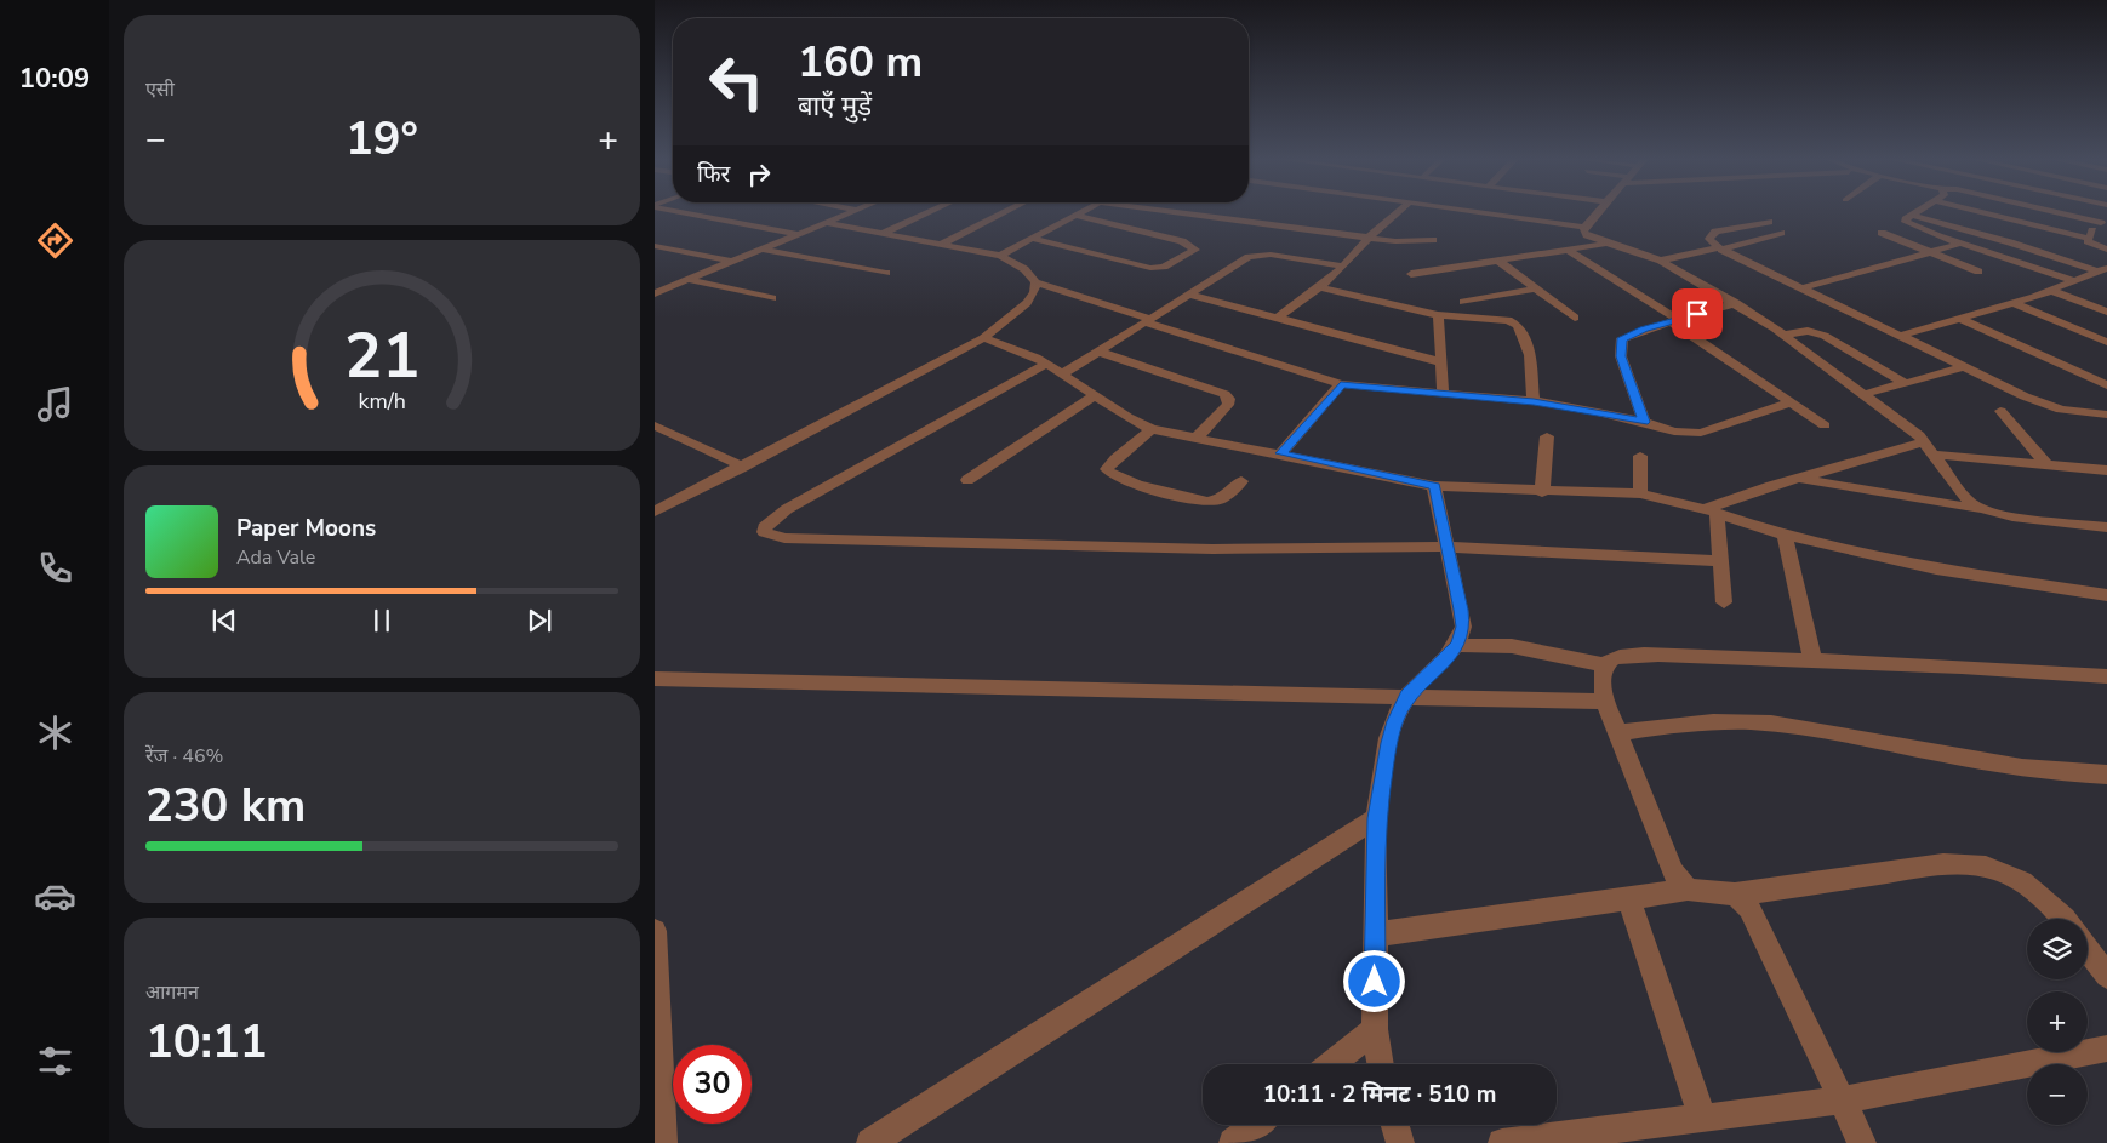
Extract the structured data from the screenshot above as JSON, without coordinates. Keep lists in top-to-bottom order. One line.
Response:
{"page":{"tabs":"10:09","tile":["एसी",["रेंज · 46%","230 km"],["आगमन","10:11"]],"turn":["160 m","बाएँ मुड़ें"],"heat":["−","19°","+"],"then":"फिर","song":["Paper Moons","Ada Vale"],"map_buttons":["+","−"],"limit":"30","trip":"10:11 · 2 मिनट · 510 m","gauge":["21","km/h"]}}
